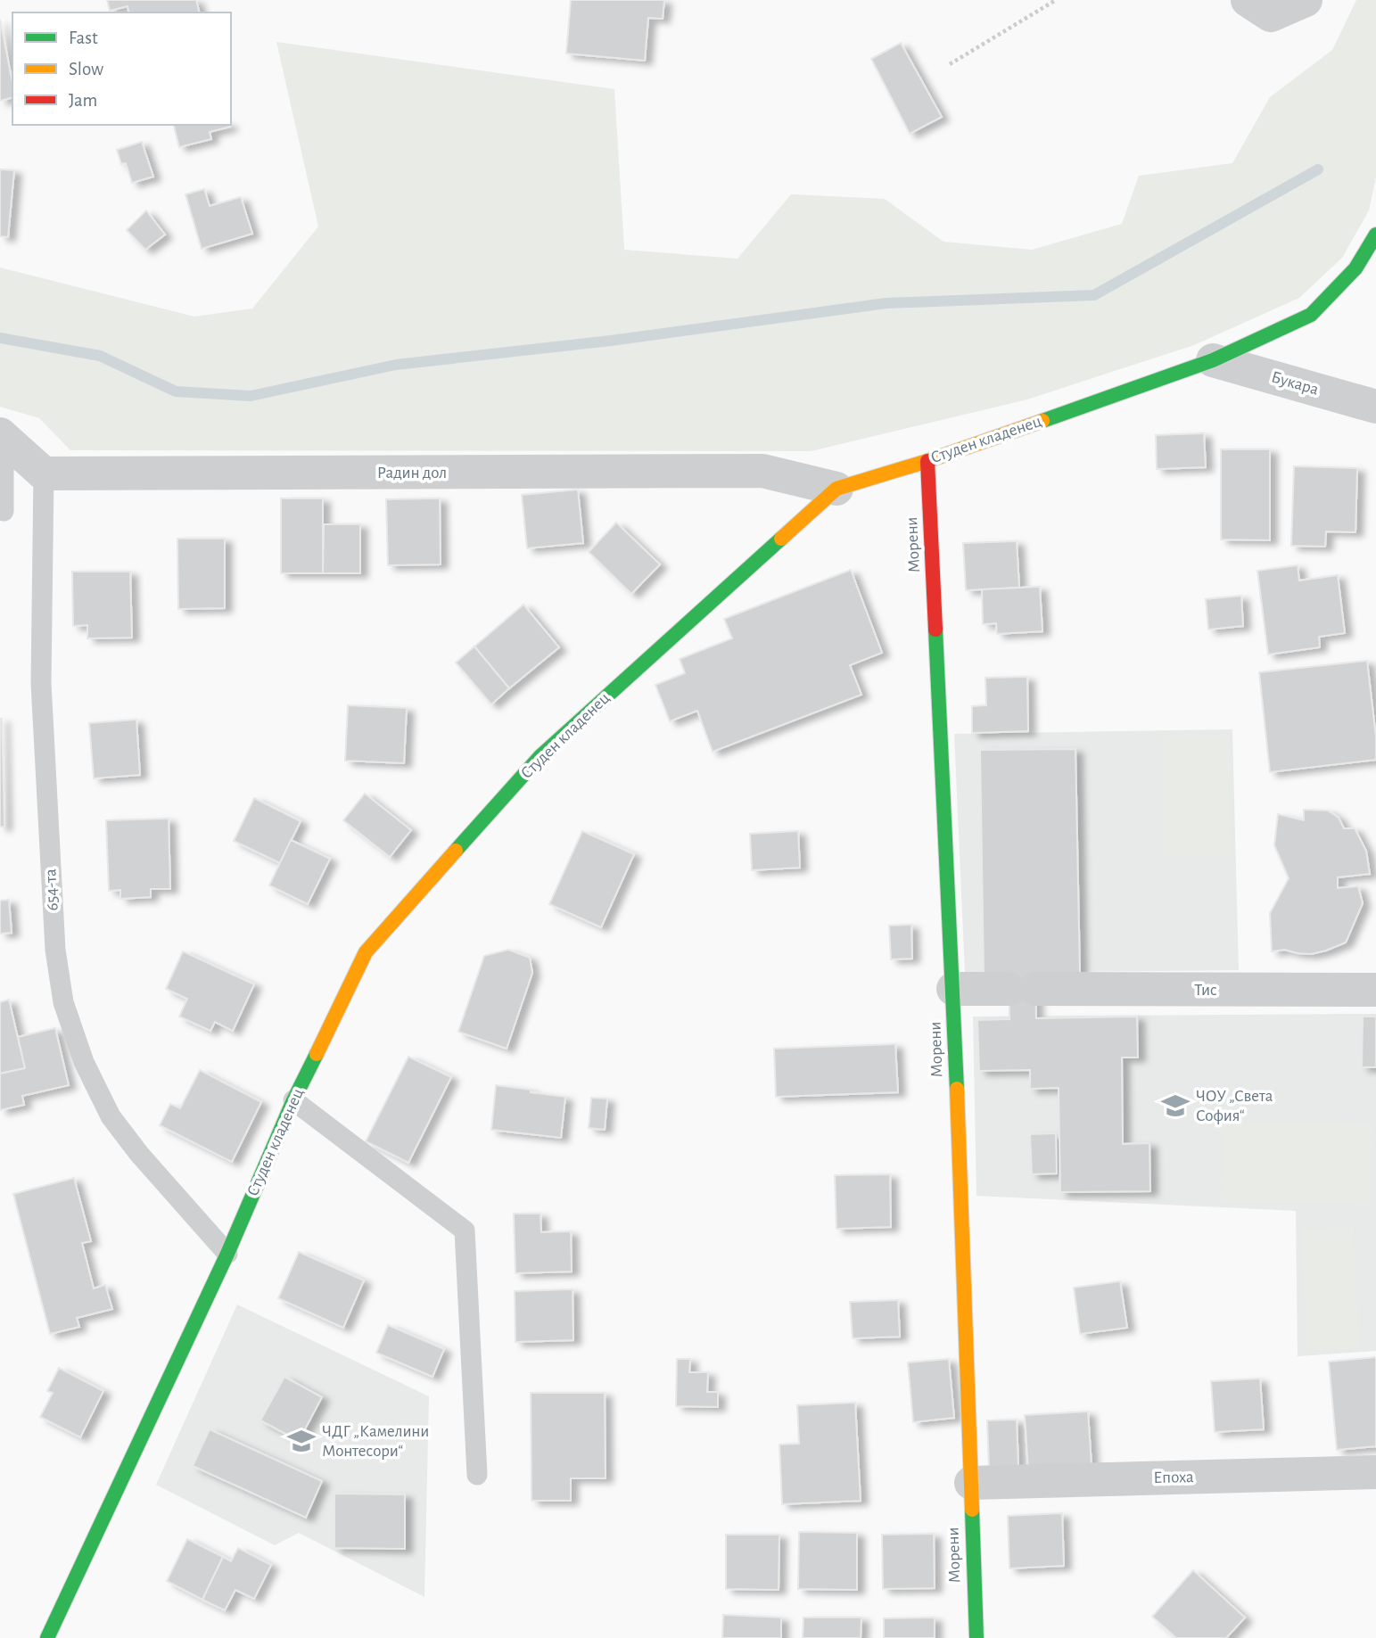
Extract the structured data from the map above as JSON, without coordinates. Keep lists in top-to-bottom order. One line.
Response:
{"streets":{"street":["Букара","Студен кладенец","Радин дол","Морени","Тис","Епоха"],"lane":["654-та"]},"crossings":[["Букара","Студен кладенец"],["Студен кладенец","Радин дол"],["Студен кладенец","Морени"],["Студен кладенец","654-та"],["Радин дол","654-та"],["Морени","Тис"],["Морени","Епоха"]],"places":{"school or university":["ЧОУ „Света София“","ЧДГ „Камелини Монтесори“"]},"legend":["Fast","Slow","Jam"]}
